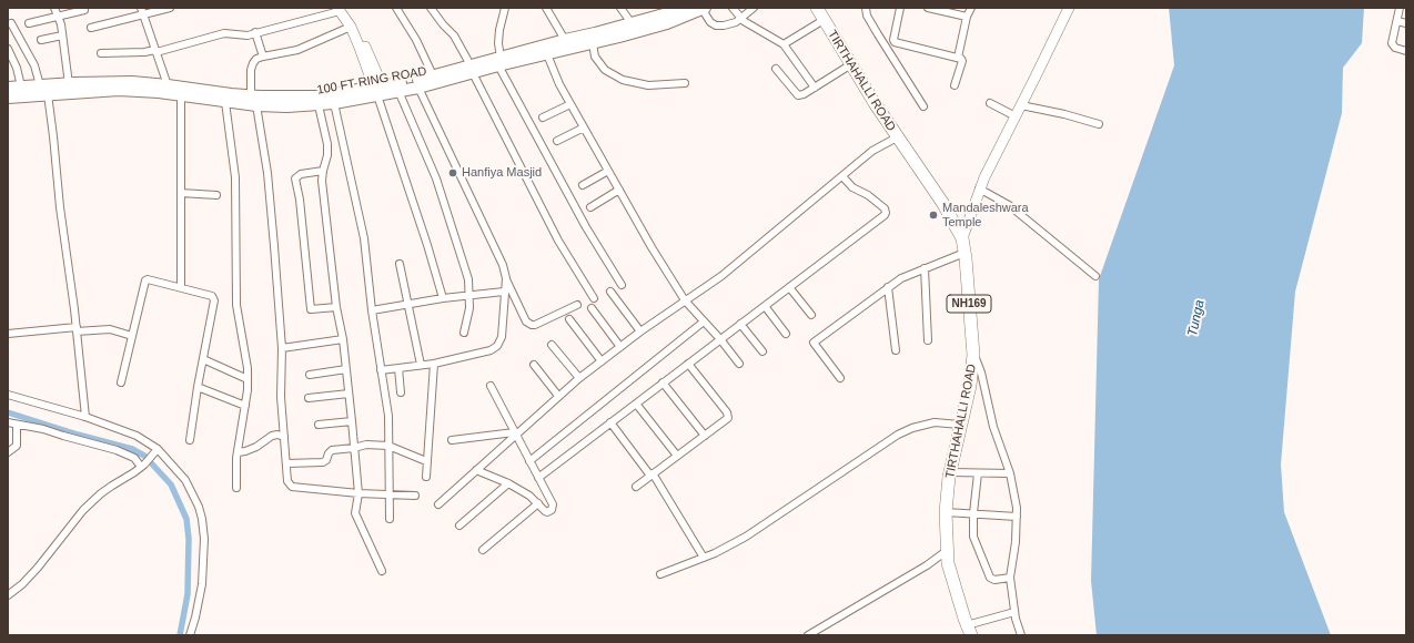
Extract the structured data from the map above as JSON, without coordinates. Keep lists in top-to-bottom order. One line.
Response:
{"streets":{"highway":["TIRTHAHALLI ROAD","NH169"],"main road":["100 FT RING ROAD"]},"water":["Tunga"],"places":["Hanfiya Masjid","Mandaleshwara Temple"]}
